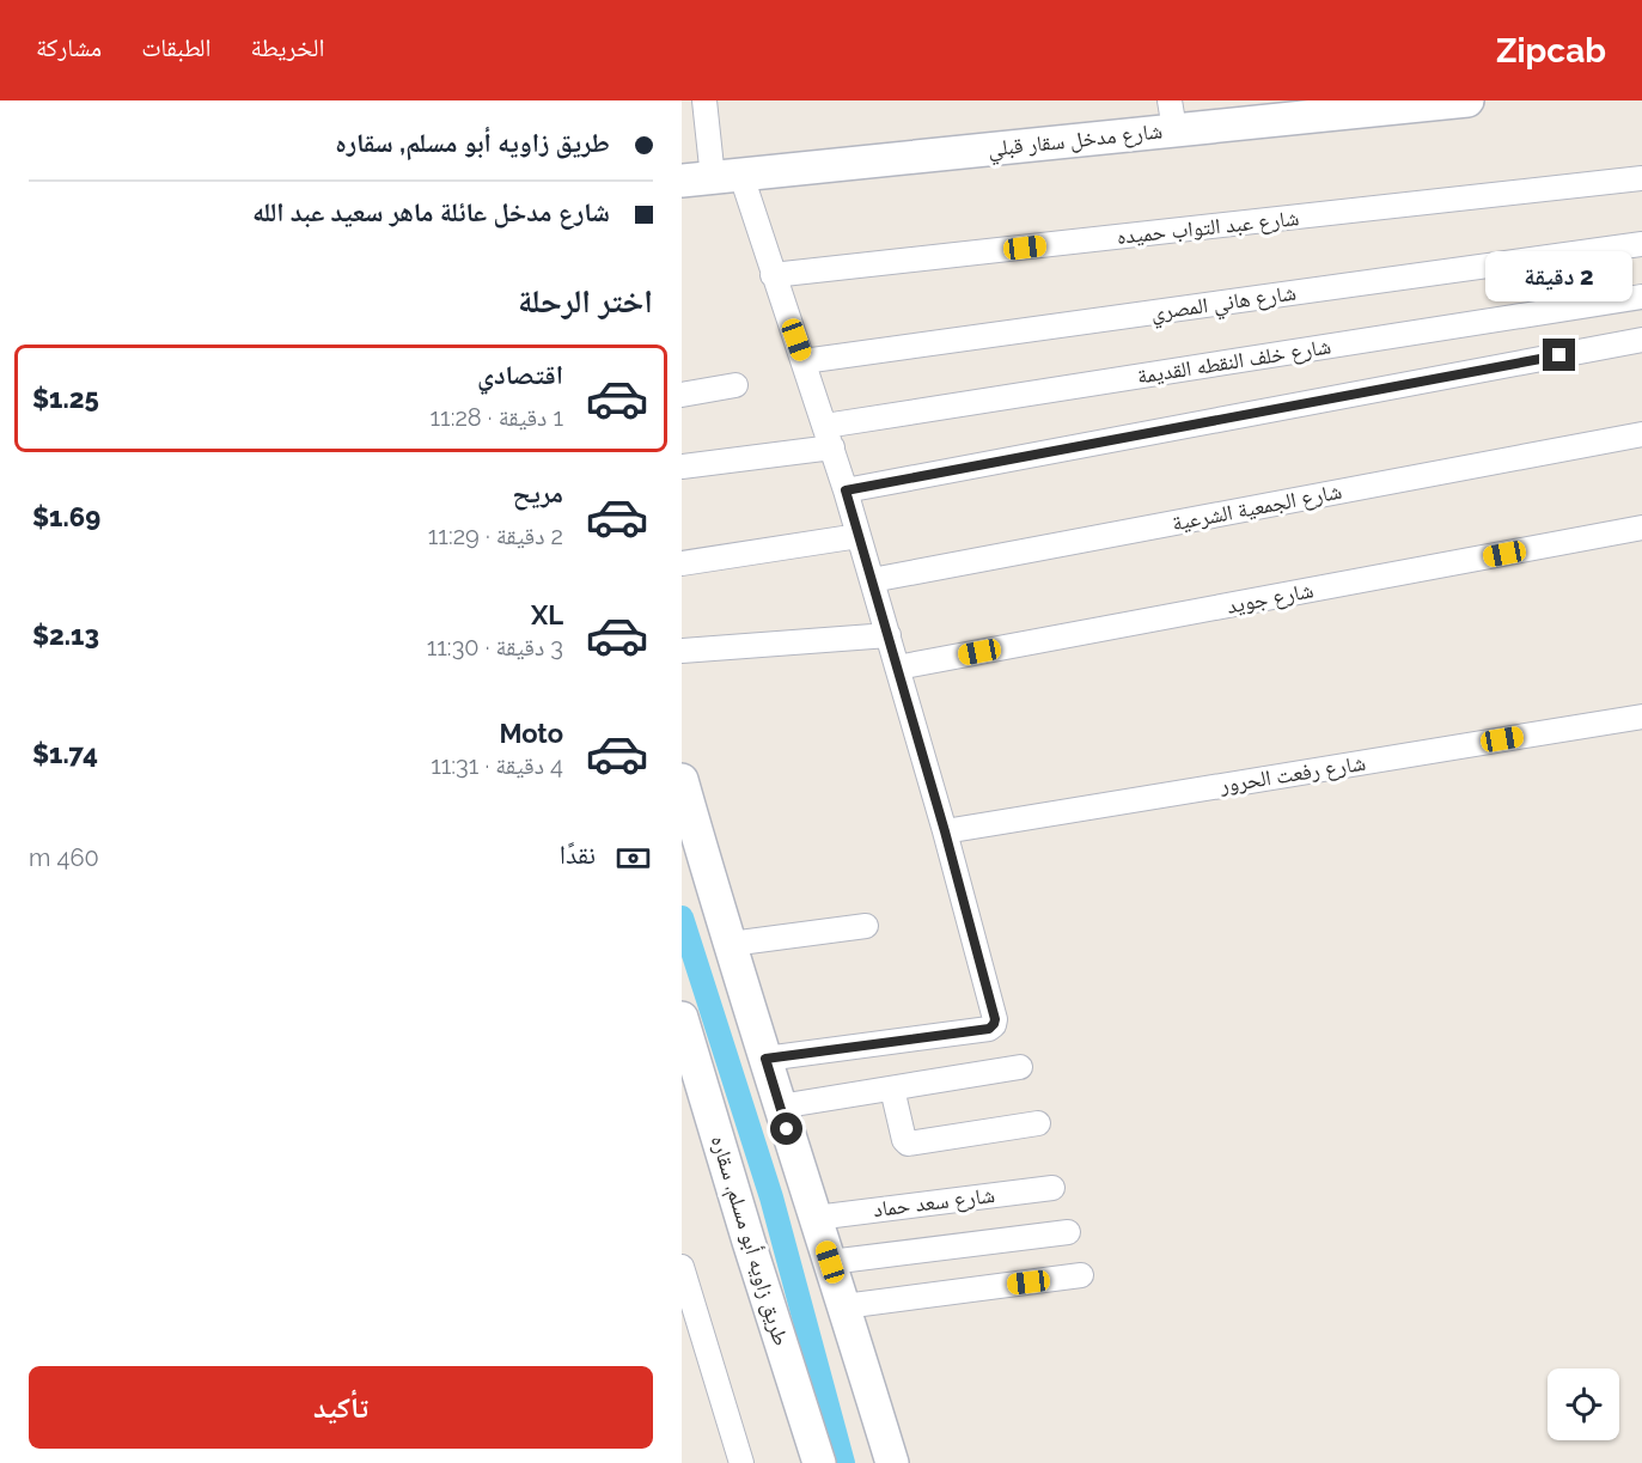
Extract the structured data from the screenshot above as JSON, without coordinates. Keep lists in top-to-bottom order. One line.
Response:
{"streets":{"street":["شارع مدخل سقار قبلي","شارع عبد التواب حميده","شارع هاني المصري","شارع خلف النقطه القديمة","شارع الجمعية الشرعية","شارع جويد","شارع رفعت الحرور","شارع سعد حماد","طريق زاويه أبو مسلم, سقاره"]},"page":{"header":"Zipcab","nav":["الخريطة","الطبقات","مشاركة"],"banner":["طريق زاويه أبو مسلم, سقاره","شارع مدخل عائلة ماهر سعيد عبد الله"],"bubble":"2 دقيقة","heading":"اختر الرحلة","list":[{"name":"اقتصادي","note":"1 دقيقة · 11:28","value":"$1.25"},{"name":"مريح","note":"2 دقيقة · 11:29","value":"$1.69"},{"name":"XL","note":"3 دقيقة · 11:30","value":"$2.13"},{"name":"Moto","note":"4 دقيقة · 11:31","value":"$1.74"}],"pay":["نقدًا","460 m"],"buttons":"تأكيد"}}
